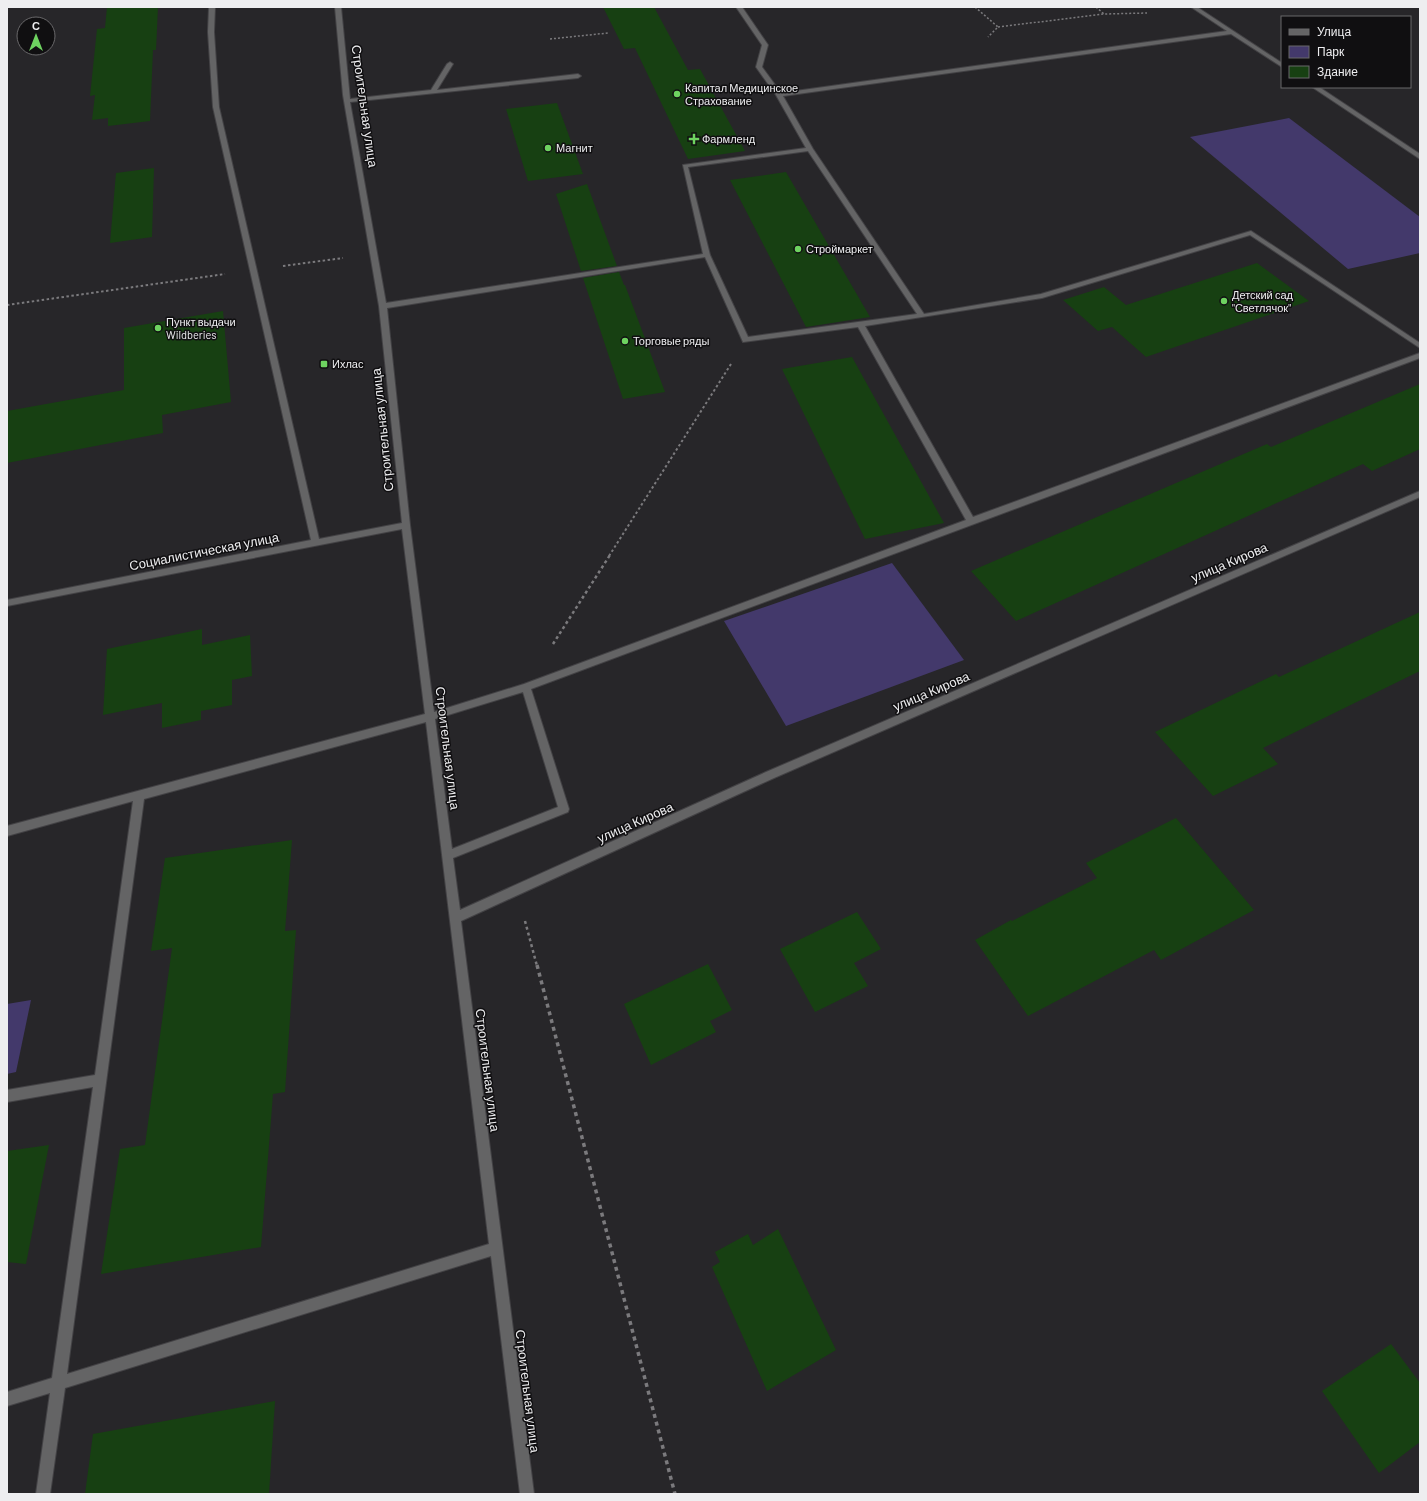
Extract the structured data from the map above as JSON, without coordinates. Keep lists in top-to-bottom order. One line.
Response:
{"streets":{"street":["Строительная улица","Социалистическая улица","улица Кирова"]},"crossings":[["Строительная улица","Социалистическая улица"],["Строительная улица","улица Кирова"]],"places":{"other":["Капитал Медицинское Страхование","Магнит","Строймаркет","Детский сад \"Светлячок\"","Пункт выдачи Wildberies","Торговые ряды"],"health":["Фармленд"],"transit":["Ихлас"]},"legend":["Улица","Парк","Здание"],"north":"top"}
